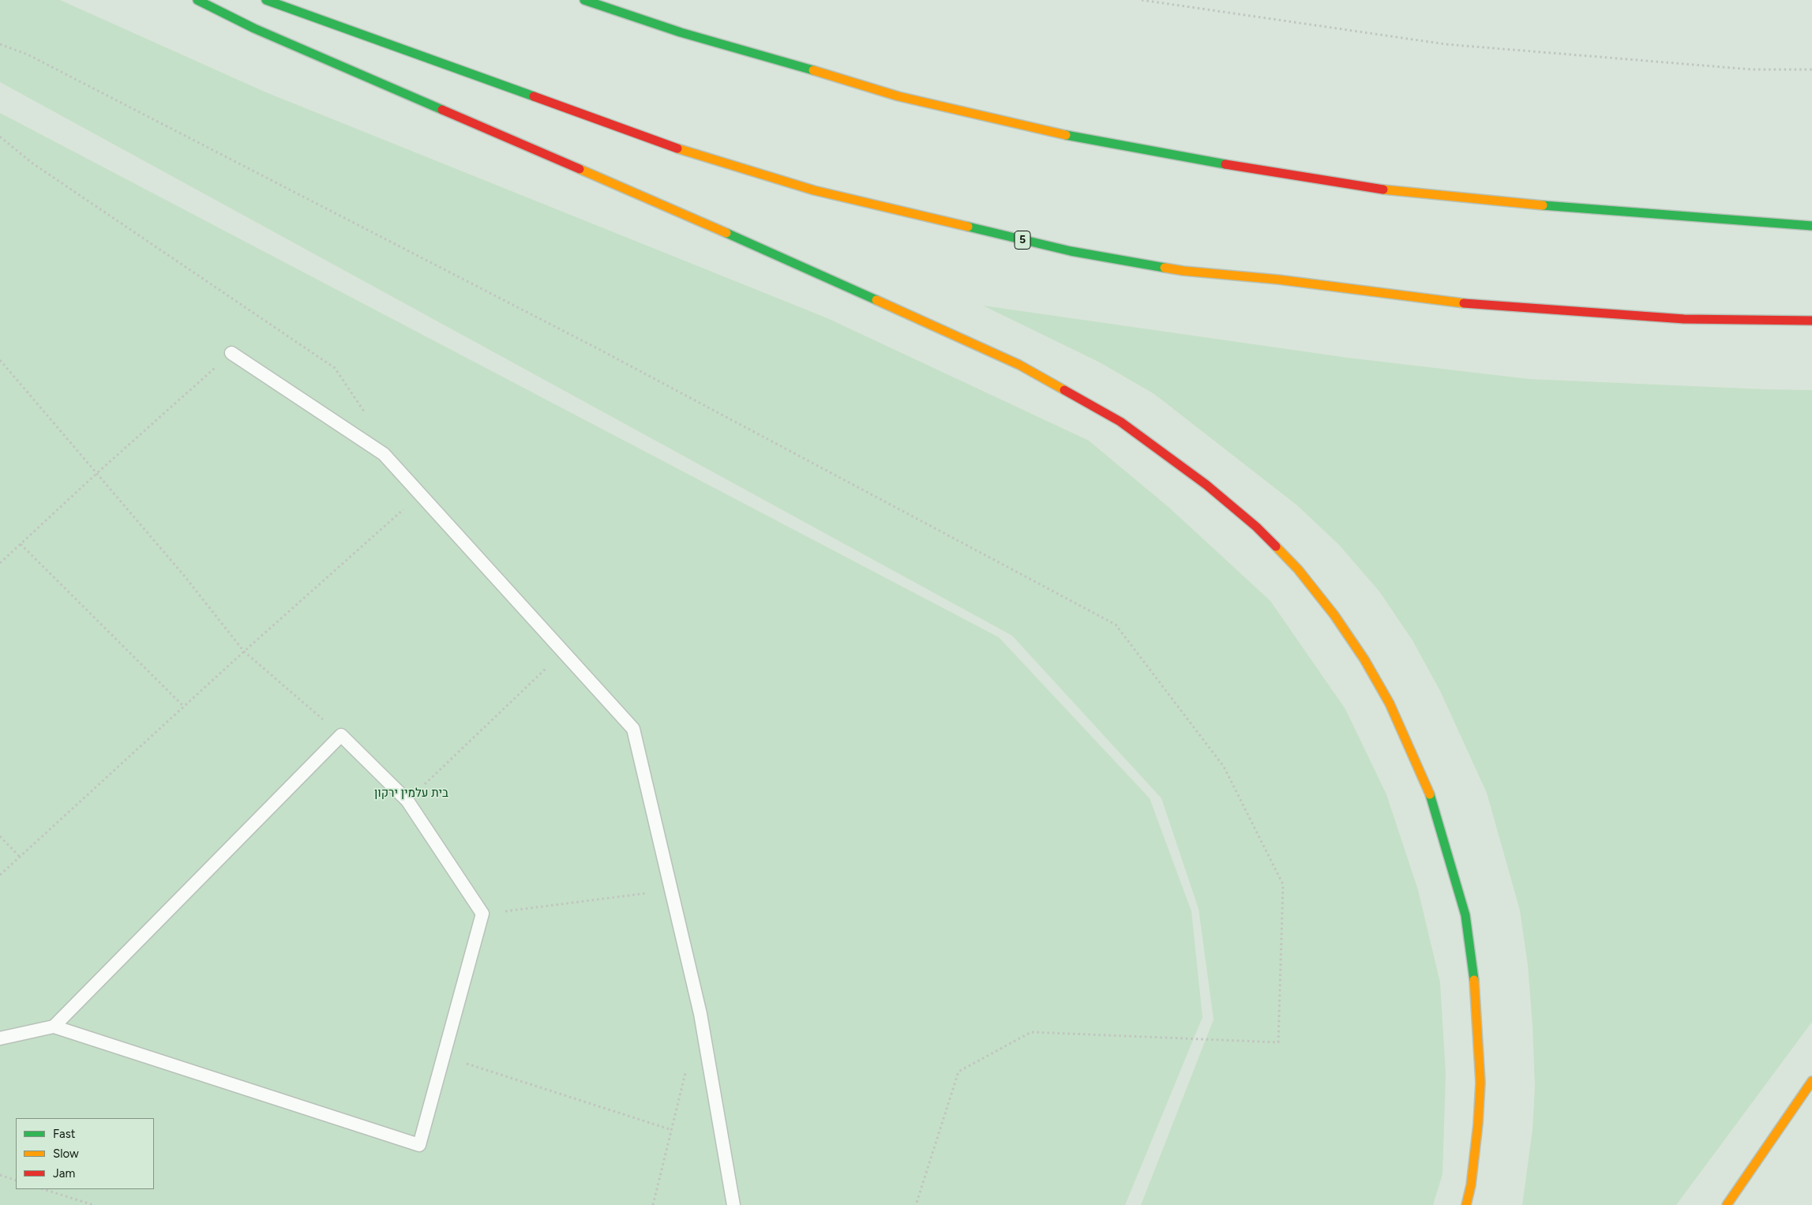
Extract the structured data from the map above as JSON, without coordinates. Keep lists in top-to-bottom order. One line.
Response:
{"streets":{"main road":["5"]},"parks":["בית עלמין ירקון"],"legend":["Fast","Slow","Jam"]}
